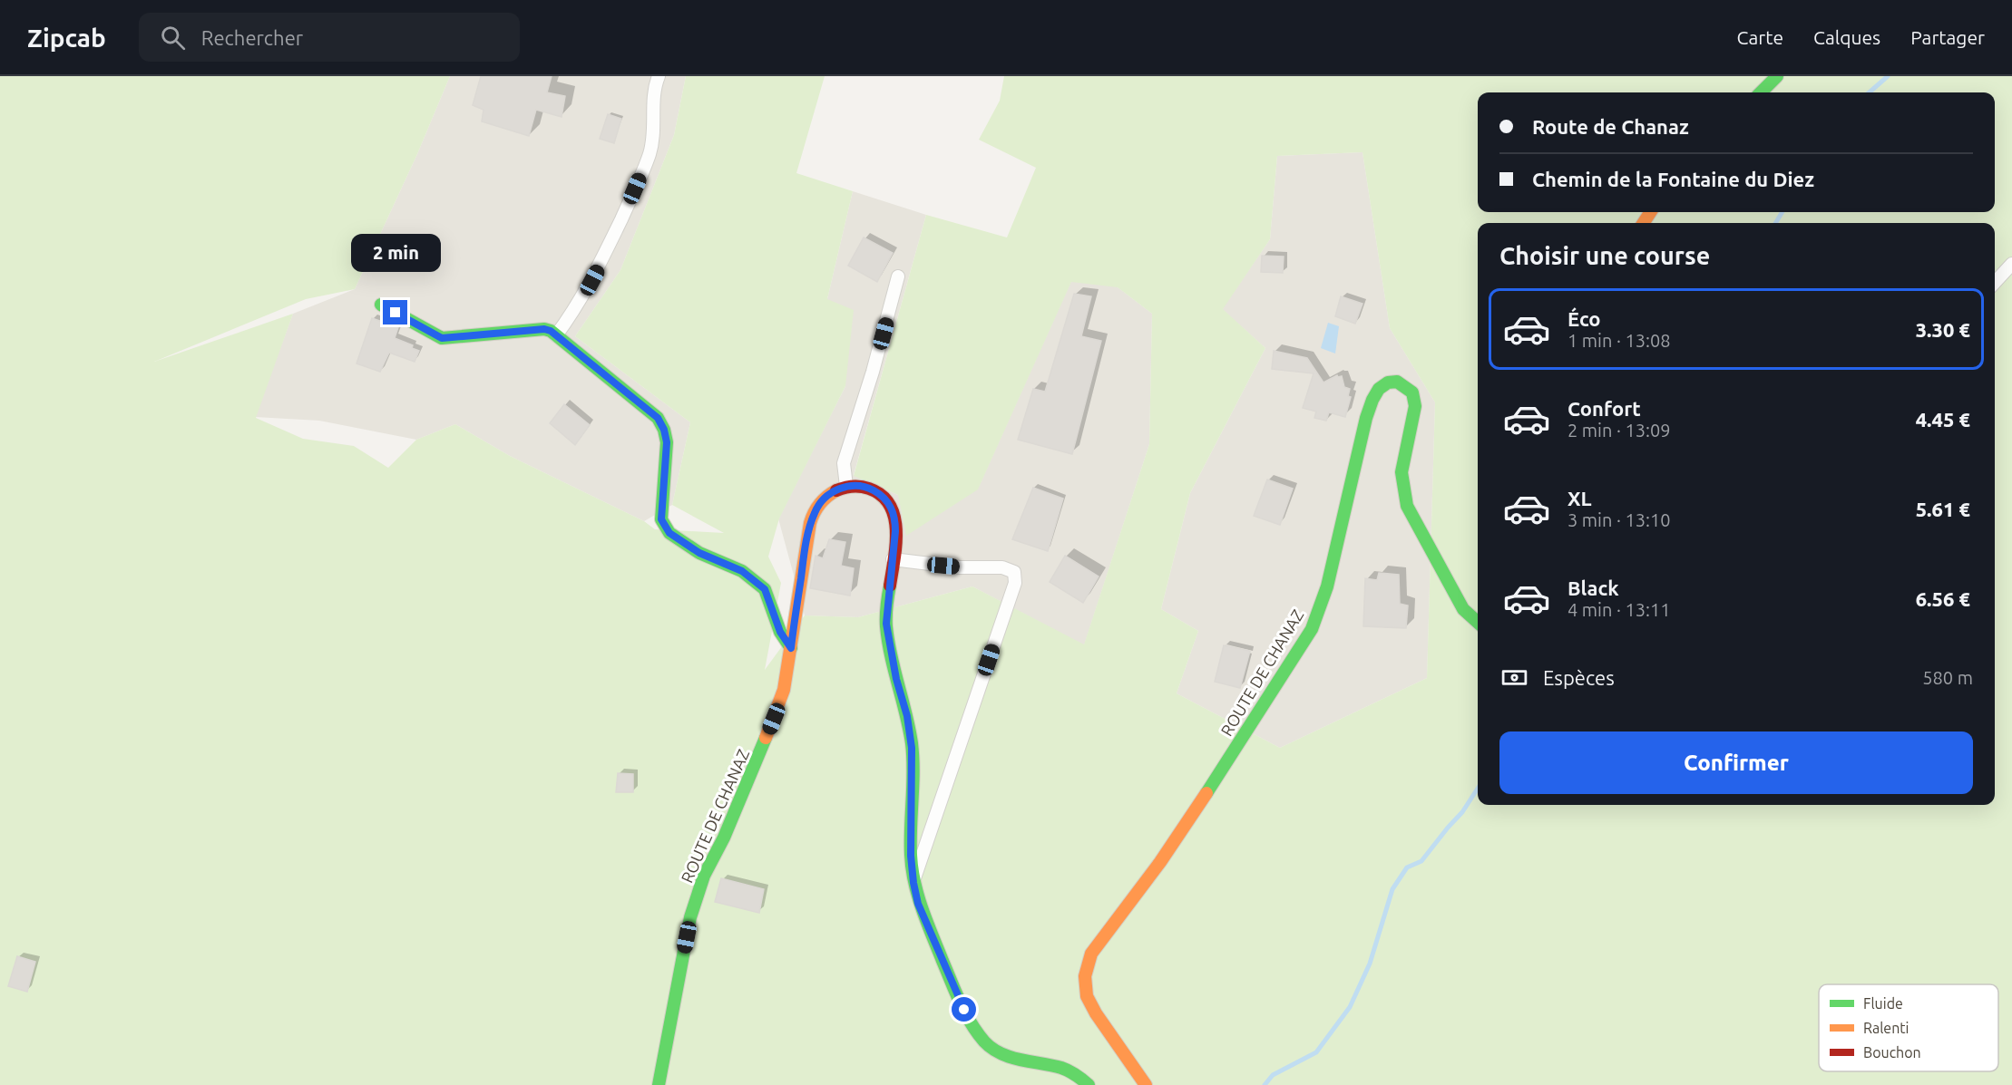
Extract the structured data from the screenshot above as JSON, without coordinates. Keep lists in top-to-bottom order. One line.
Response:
{"streets":{"street":["ROUTE DE CHANAZ"]},"legend":["Fluide","Ralenti","Bouchon"],"page":{"header":"Zipcab","search":"Rechercher","nav":["Carte","Calques","Partager"],"banner":["Route de Chanaz","Chemin de la Fontaine du Diez"],"heading":"Choisir une course","bubble":"2 min","list":[{"name":"Éco","note":"1 min · 13:08","value":"3.30 €"},{"name":"Confort","note":"2 min · 13:09","value":"4.45 €"},{"name":"XL","note":"3 min · 13:10","value":"5.61 €"},{"name":"Black","note":"4 min · 13:11","value":"6.56 €"}],"pay":["Espèces","580 m"],"buttons":"Confirmer"}}
